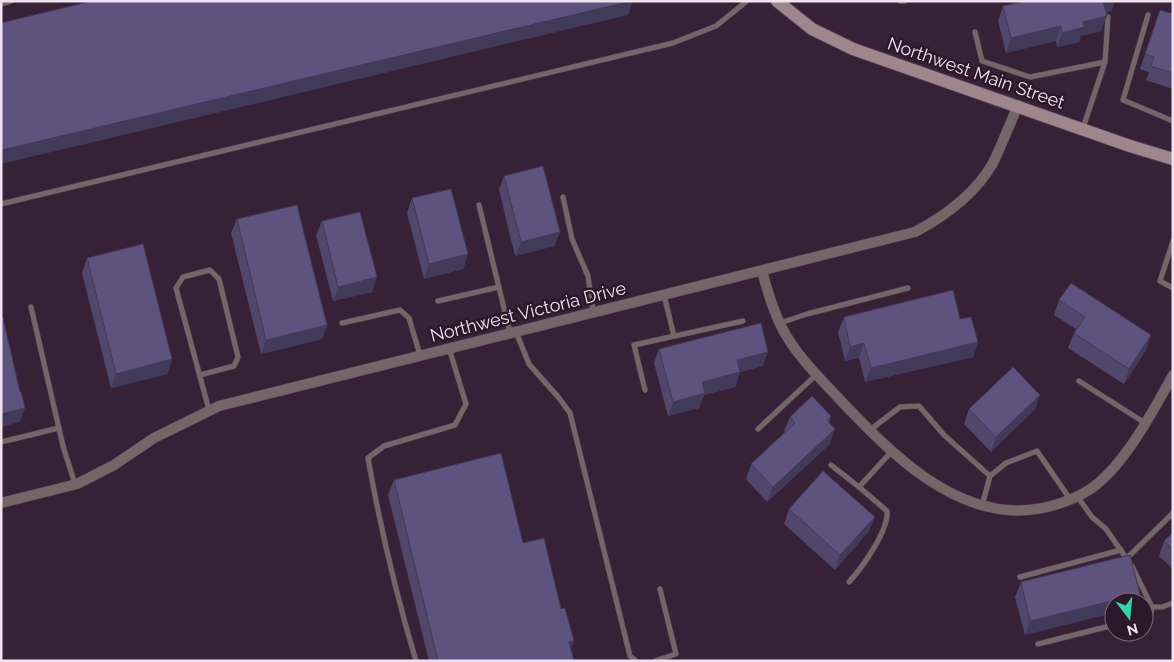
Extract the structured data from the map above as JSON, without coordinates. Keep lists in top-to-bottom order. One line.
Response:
{"streets":{"street":["Northwest Main Street","Northwest Victoria Drive"]},"crossings":[["Northwest Main Street","Northwest Victoria Drive"]],"north":"bottom"}
